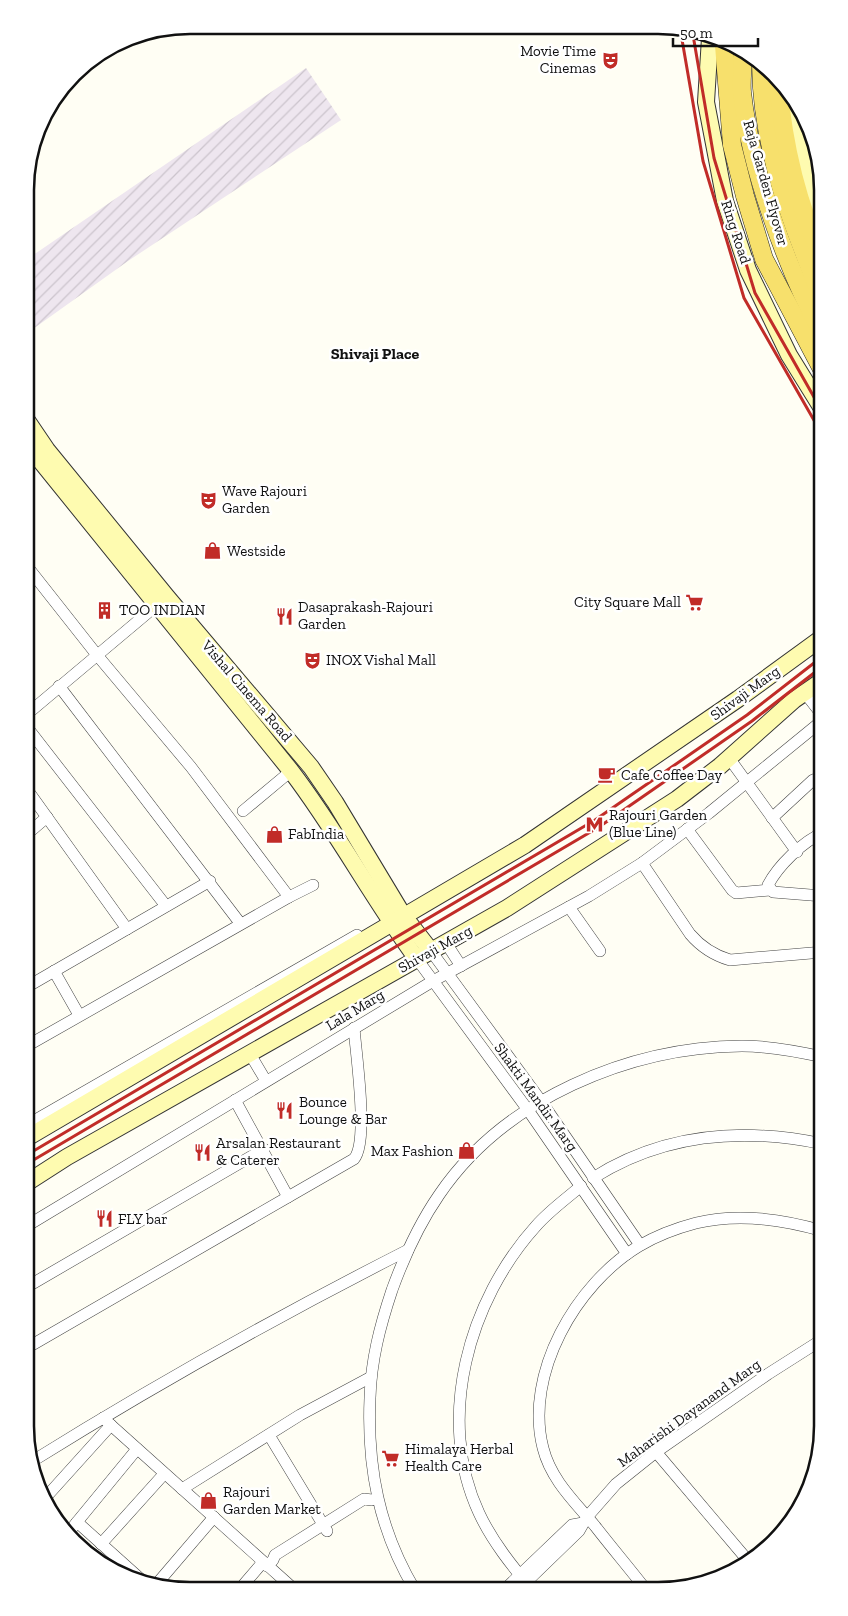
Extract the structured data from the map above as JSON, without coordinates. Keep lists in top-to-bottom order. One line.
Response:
{"streets":{"main road":["Raja Garden Flyover","Ring Road","Vishal Cinema Road","Shivaji Marg"],"street":["Lala Marg","Shakti Mandir Marg","Maharishi Dayanand Marg"]},"crossings":[["Vishal Cinema Road","Shivaji Marg"],["Vishal Cinema Road","Shakti Mandir Marg"],["Shivaji Marg","Shakti Mandir Marg"],["Lala Marg","Shakti Mandir Marg"]],"districts":["Shivaji Place"],"places":{"theatre":["Movie Time Cinemas","Wave Rajouri Garden","INOX Vishal Mall"],"shop":["Westside","FabIndia","Max Fashion","Rajouri Garden Market"],"supermarket":["City Square Mall","Himalaya Herbal Health Care"],"building":["TOO INDIAN"],"restaurant":["Dasaprakash-Rajouri Garden","Bounce Lounge & Bar","Arsalan Restaurant & Caterer","FLY bar"],"cafe":["Cafe Coffee Day"],"metro station":["Rajouri Garden (Blue Line)"]},"scale_bar":"50 m"}
